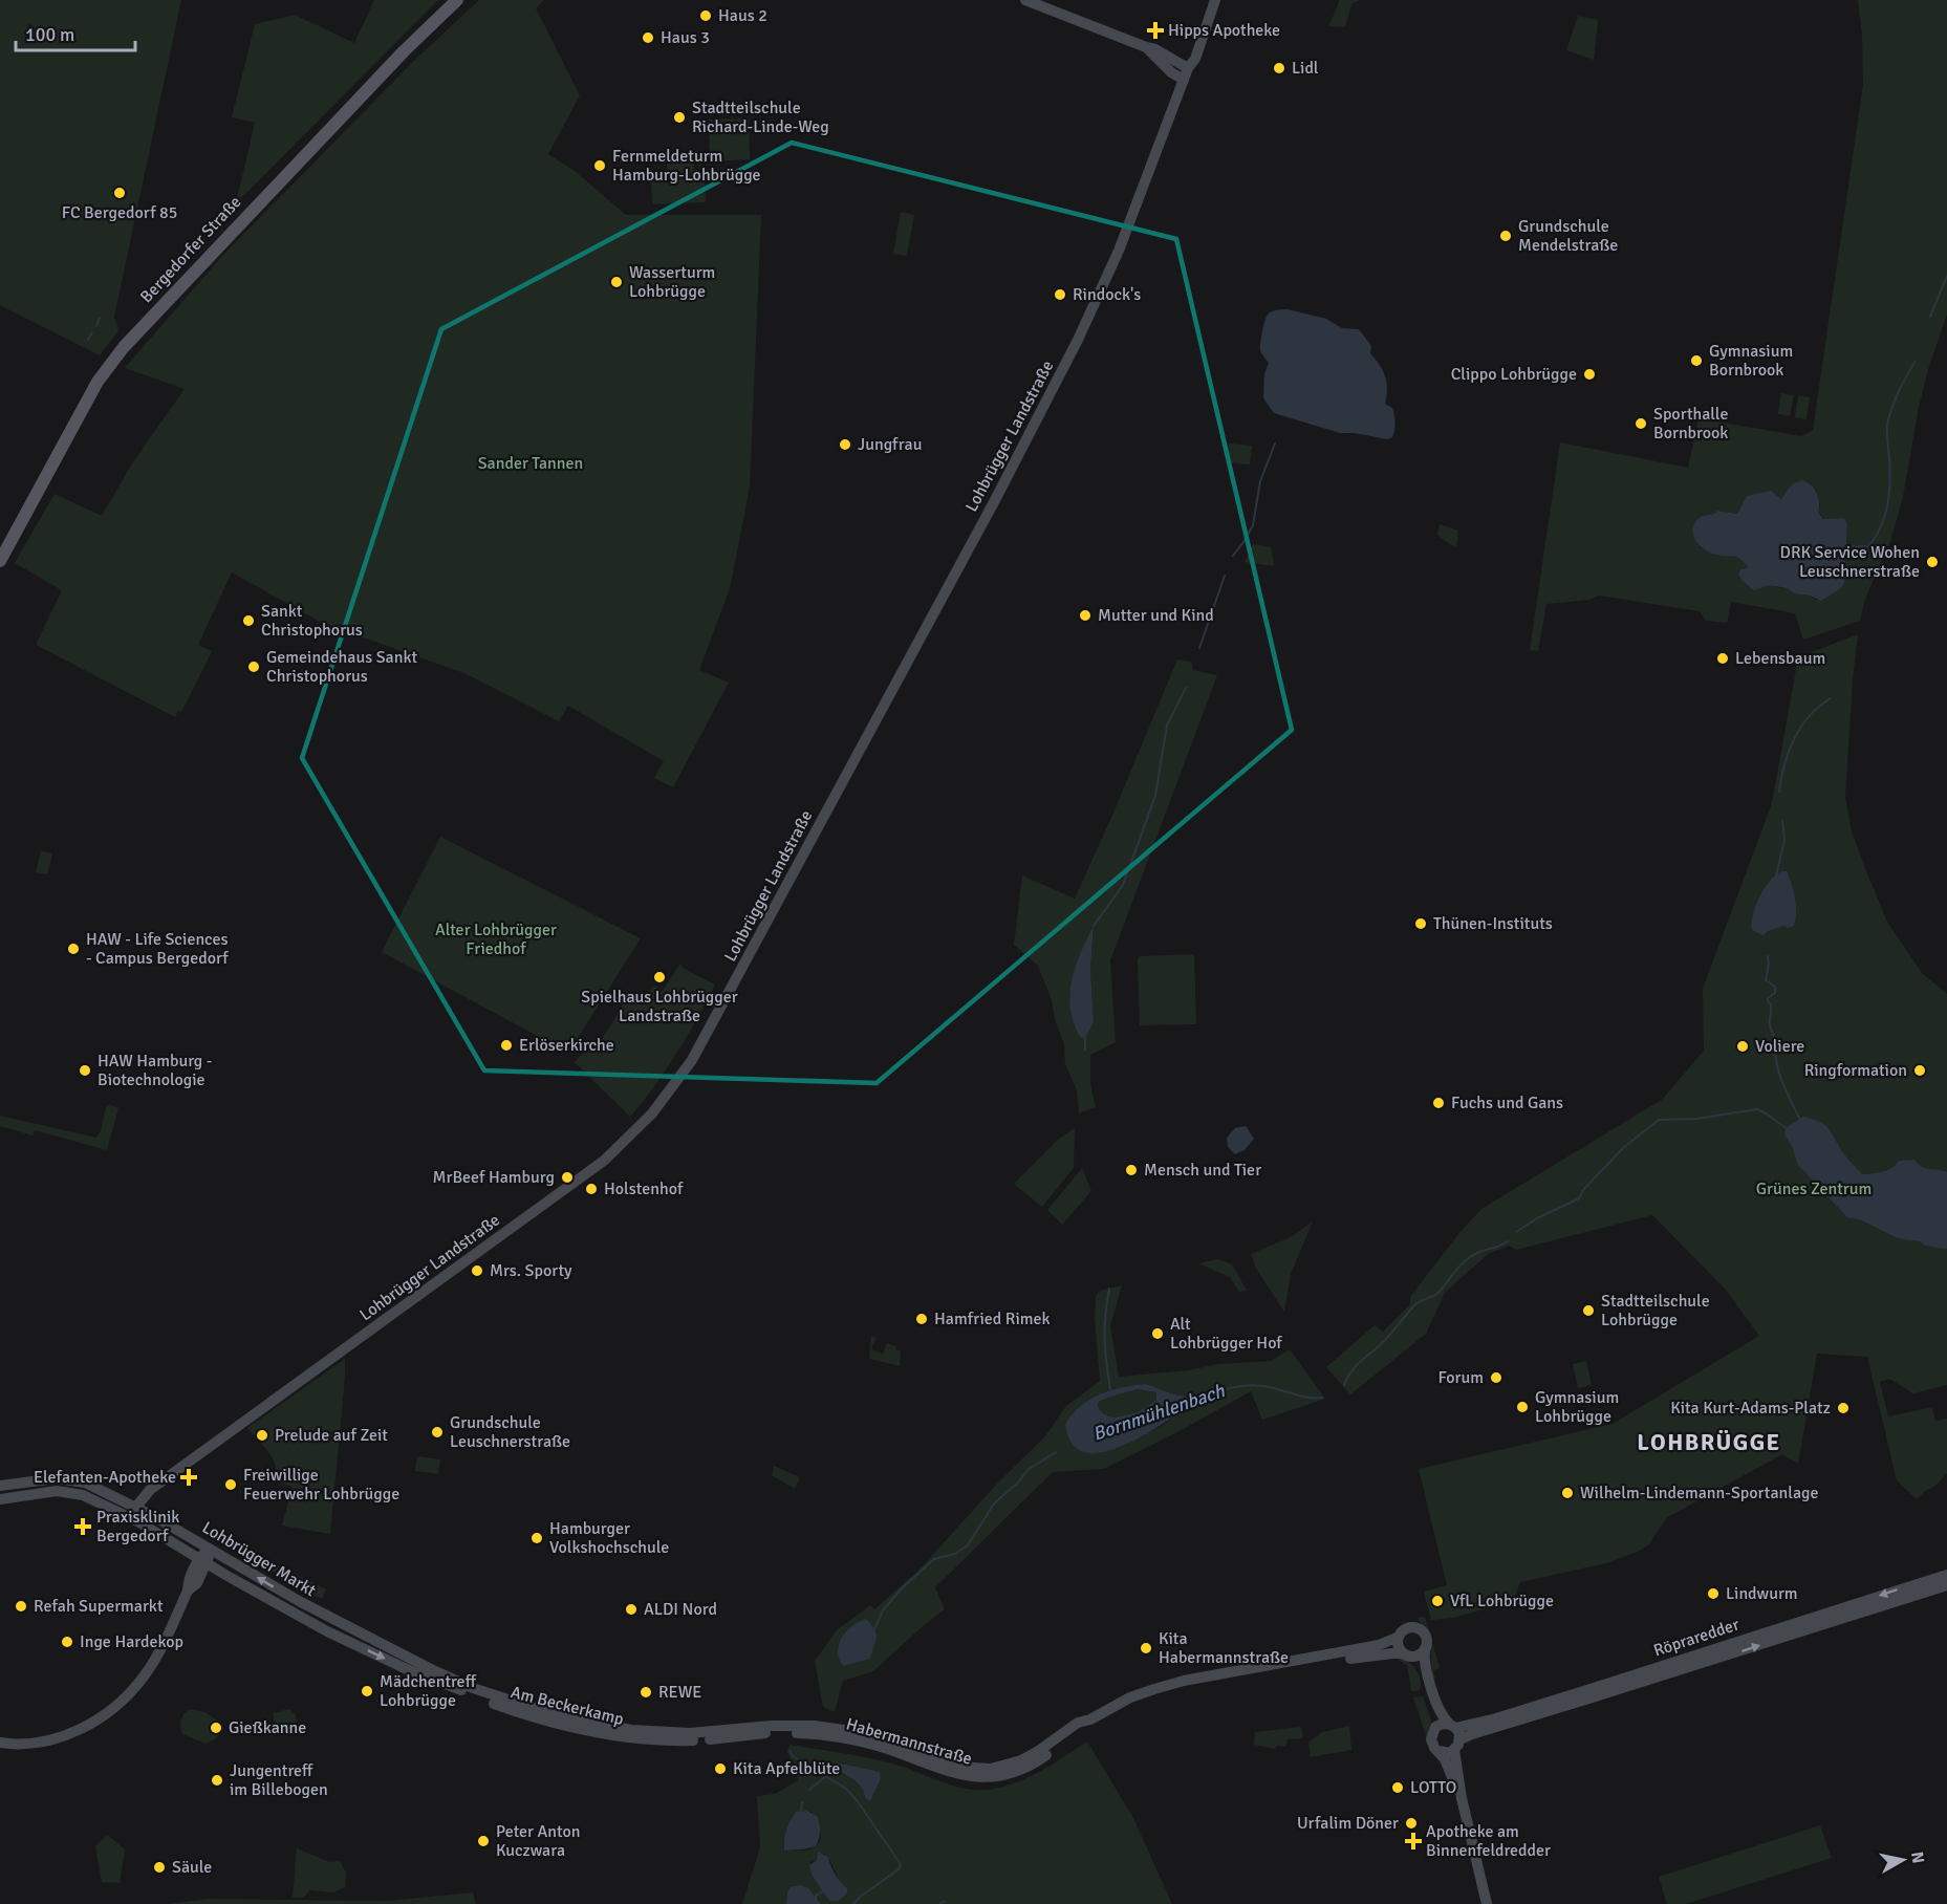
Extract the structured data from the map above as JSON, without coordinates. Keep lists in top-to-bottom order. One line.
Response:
{"streets":{"main road":["Bergedorfer Straße"],"street":["Lohbrügger Landstraße","Lohbrügger Markt","Röpraredder","Am Beckerkamp","Habermannstraße"]},"crossings":[["Lohbrügger Landstraße","Lohbrügger Markt"],["Lohbrügger Markt","Am Beckerkamp"],["Am Beckerkamp","Habermannstraße"]],"districts":["LOHBRÜGGE"],"water":["Bornmühlenbach"],"parks":["Sander Tannen","Alter Lohbrügger Friedhof","Grünes Zentrum"],"places":{"other":["Haus 2","Haus 3","Lidl","Stadtteilschule Richard-Linde-Weg","Fernmeldeturm Hamburg-Lohbrügge","FC Bergedorf 85","Grundschule Mendelstraße","Wasserturm Lohbrügge","Rindock's","Gymnasium Bornbrook","Clippo Lohbrügge","Sporthalle Bornbrook","Jungfrau","DRK Service Wohen Leuschnerstraße","Mutter und Kind","Sankt Christophorus","Lebensbaum","Gemeindehaus Sankt Christophorus","Thünen-Instituts","HAW - Life Sciences - Campus Bergedorf","Spielhaus Lohbrügger Landstraße","Erlöserkirche","Voliere","HAW Hamburg - Biotechnologie","Ringformation","Fuchs und Gans","Mensch und Tier","MrBeef Hamburg","Holstenhof","Mrs. Sporty","Stadtteilschule Lohbrügge","Hamfried Rimek","Alt Lohbrügger Hof","Forum","Gymnasium Lohbrügge","Kita Kurt-Adams-Platz","Grundschule Leuschnerstraße","Prelude auf Zeit","Freiwillige Feuerwehr Lohbrügge","Wilhelm-Lindemann-Sportanlage","Hamburger Volkshochschule","Lindwurm","VfL Lohbrügge","Refah Supermarkt","ALDI Nord","Inge Hardekop","Kita Habermannstraße","Mädchentreff Lohbrügge","REWE","Gießkanne","Kita Apfelblüte","Jungentreff im Billebogen","LOTTO","Urfalim Döner","Peter Anton Kuczwara","Säule"],"health":["Hipps Apotheke","Elefanten-Apotheke","Praxisklinik Bergedorf","Apotheke am Binnenfeldredder"]},"scale_bar":"100 m","north":"right"}
